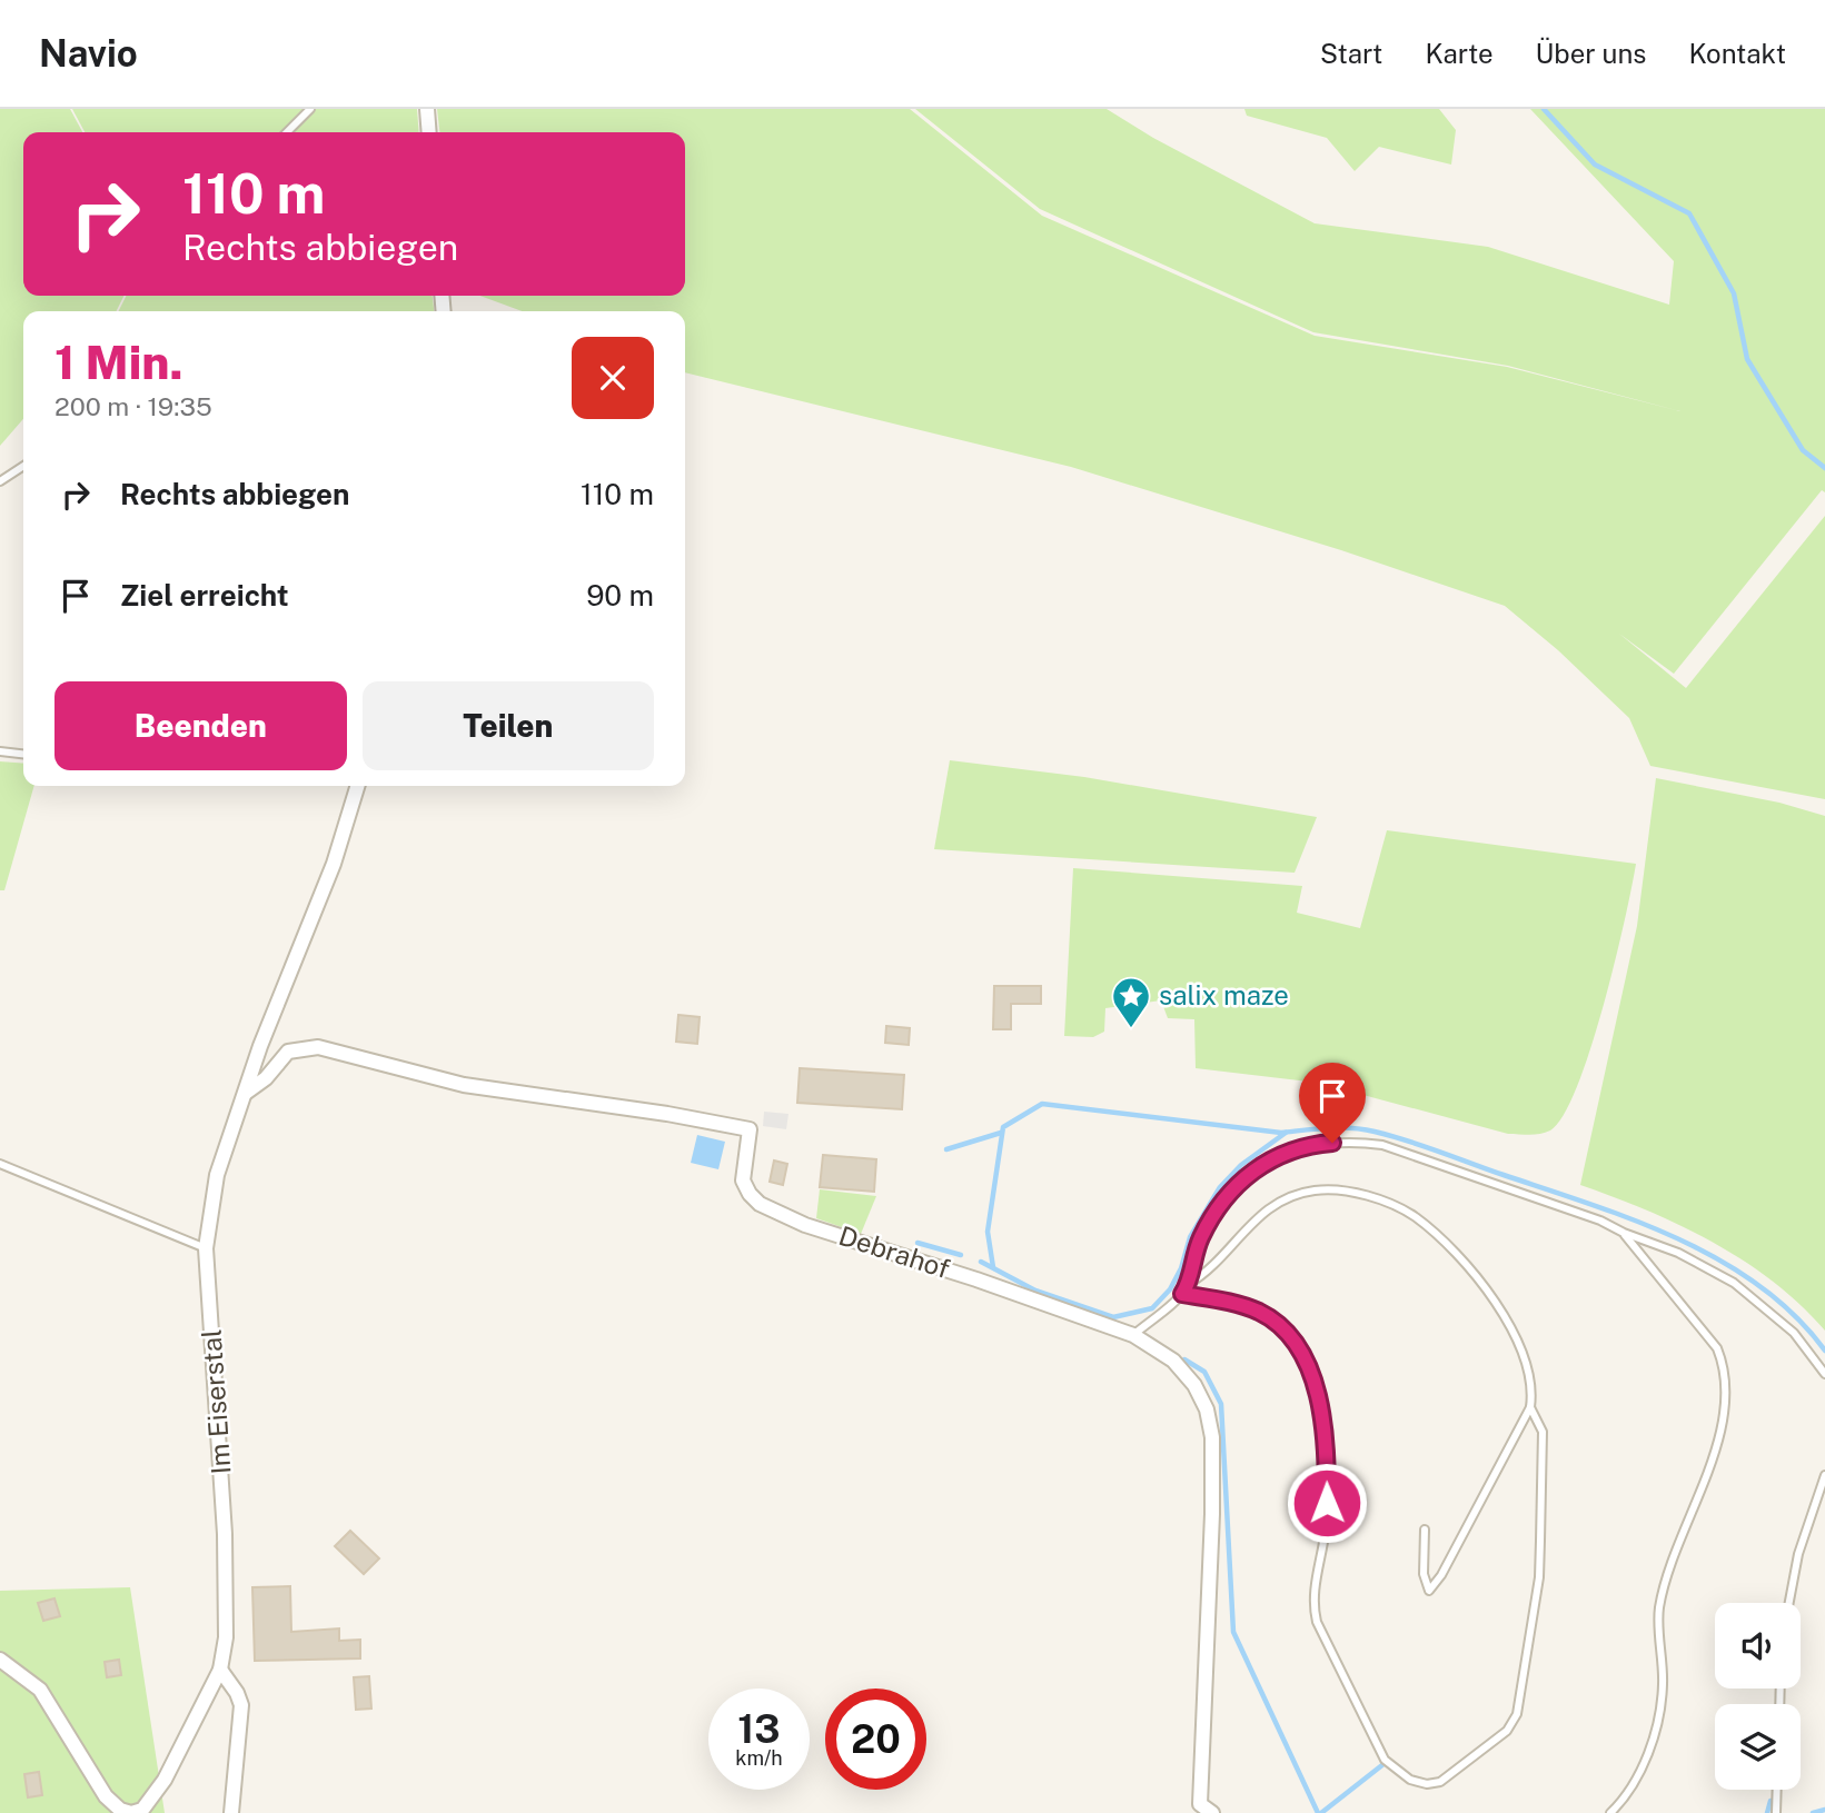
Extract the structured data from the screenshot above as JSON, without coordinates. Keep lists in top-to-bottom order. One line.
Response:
{"streets":{"street":["Debrahof","Im Eiserstal"]},"crossings":[["Debrahof","Im Eiserstal"]],"places":{"place":["salix maze"]},"page":{"header":"Navio","nav":["Start","Karte","Über uns","Kontakt"],"turn":["110 m","Rechts abbiegen"],"heading":["1 Min.","200 m · 19:35"],"list":[{"name":"Rechts abbiegen","value":"110 m"},{"name":"Ziel erreicht","value":"90 m"}],"buttons":["Beenden","Teilen"],"speed":"13 km/h","limit":"20"}}
